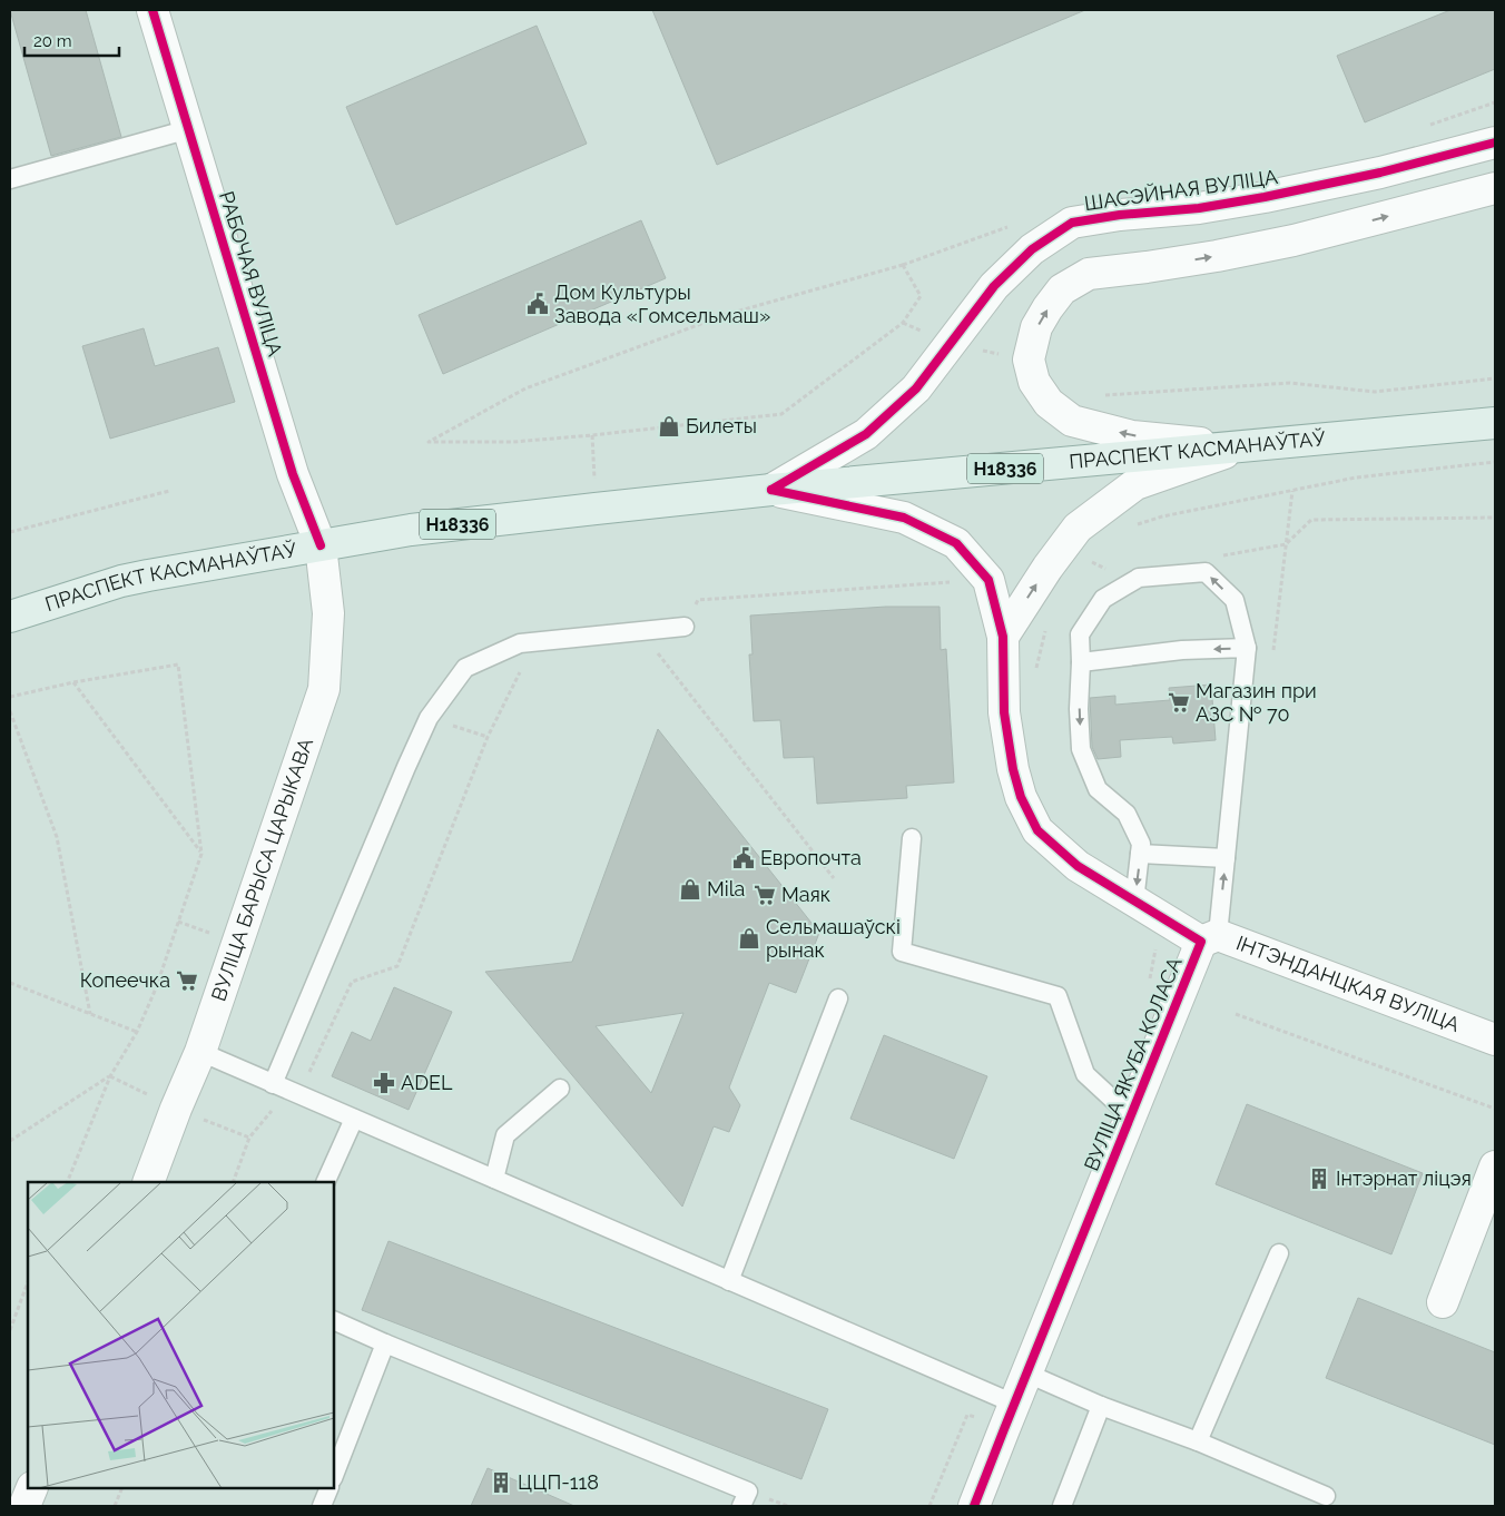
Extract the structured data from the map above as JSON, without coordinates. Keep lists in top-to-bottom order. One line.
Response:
{"streets":{"main road":["ПРАСПЕКТ КАСМАНАЎТАЎ","Н18336"],"street":["ШАСЭЙНАЯ ВУЛІЦА","РАБОЧАЯ ВУЛІЦА","ВУЛІЦА БАРЫСА ЦАРЫКАВА","ІНТЭНДАНЦКАЯ ВУЛІЦА","ВУЛІЦА ЯКУБА КОЛАСА"]},"crossings":[["ШАСЭЙНАЯ ВУЛІЦА","ПРАСПЕКТ КАСМАНАЎТАЎ"],["ШАСЭЙНАЯ ВУЛІЦА","ВУЛІЦА ЯКУБА КОЛАСА"],["РАБОЧАЯ ВУЛІЦА","ПРАСПЕКТ КАСМАНАЎТАЎ"],["РАБОЧАЯ ВУЛІЦА","ВУЛІЦА БАРЫСА ЦАРЫКАВА"],["ПРАСПЕКТ КАСМАНАЎТАЎ","ВУЛІЦА БАРЫСА ЦАРЫКАВА"],["ПРАСПЕКТ КАСМАНАЎТАЎ","ВУЛІЦА ЯКУБА КОЛАСА"],["ІНТЭНДАНЦКАЯ ВУЛІЦА","ВУЛІЦА ЯКУБА КОЛАСА"]],"places":{"public building":["Дом Культуры Завода «Гомсельмаш»","Европочта"],"shop":["Билеты","Mila","Сельмашаўскі рынак"],"supermarket":["Магазин при АЗС № 70","Маяк","Копеечка"],"pharmacy":["ADEL"],"building":["Інтэрнат ліцэя","ЦЦП-118"]},"scale_bar":"20 m"}
